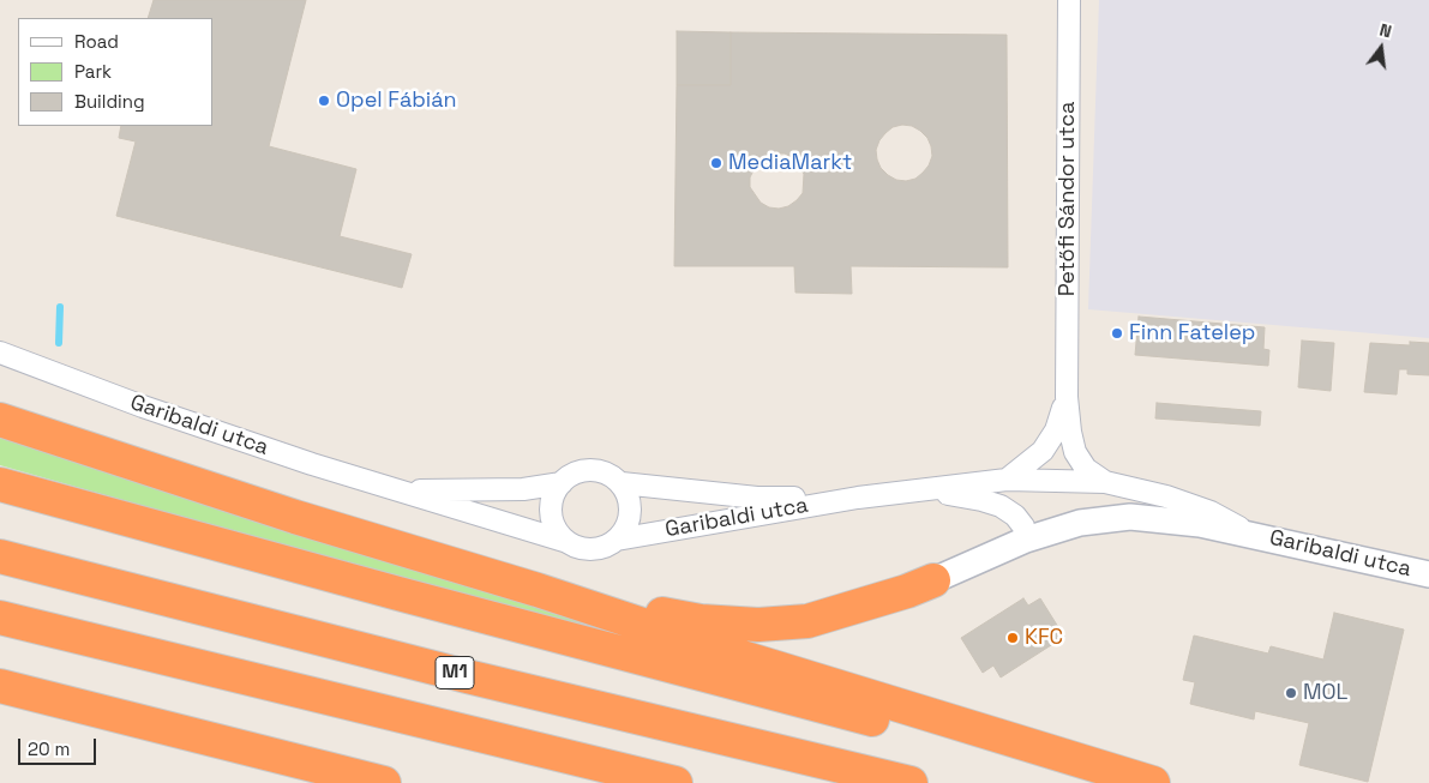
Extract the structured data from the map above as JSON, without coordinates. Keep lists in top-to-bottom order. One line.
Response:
{"streets":{"highway":["M1"],"street":["Petőfi Sándor utca","Garibaldi utca"]},"crossings":[["Petőfi Sándor utca","Garibaldi utca"]],"places":["Opel Fábián","MediaMarkt","Finn Fatelep","KFC","MOL"],"legend":["Road","Park","Building"],"scale_bar":"20 m","north":"top"}
